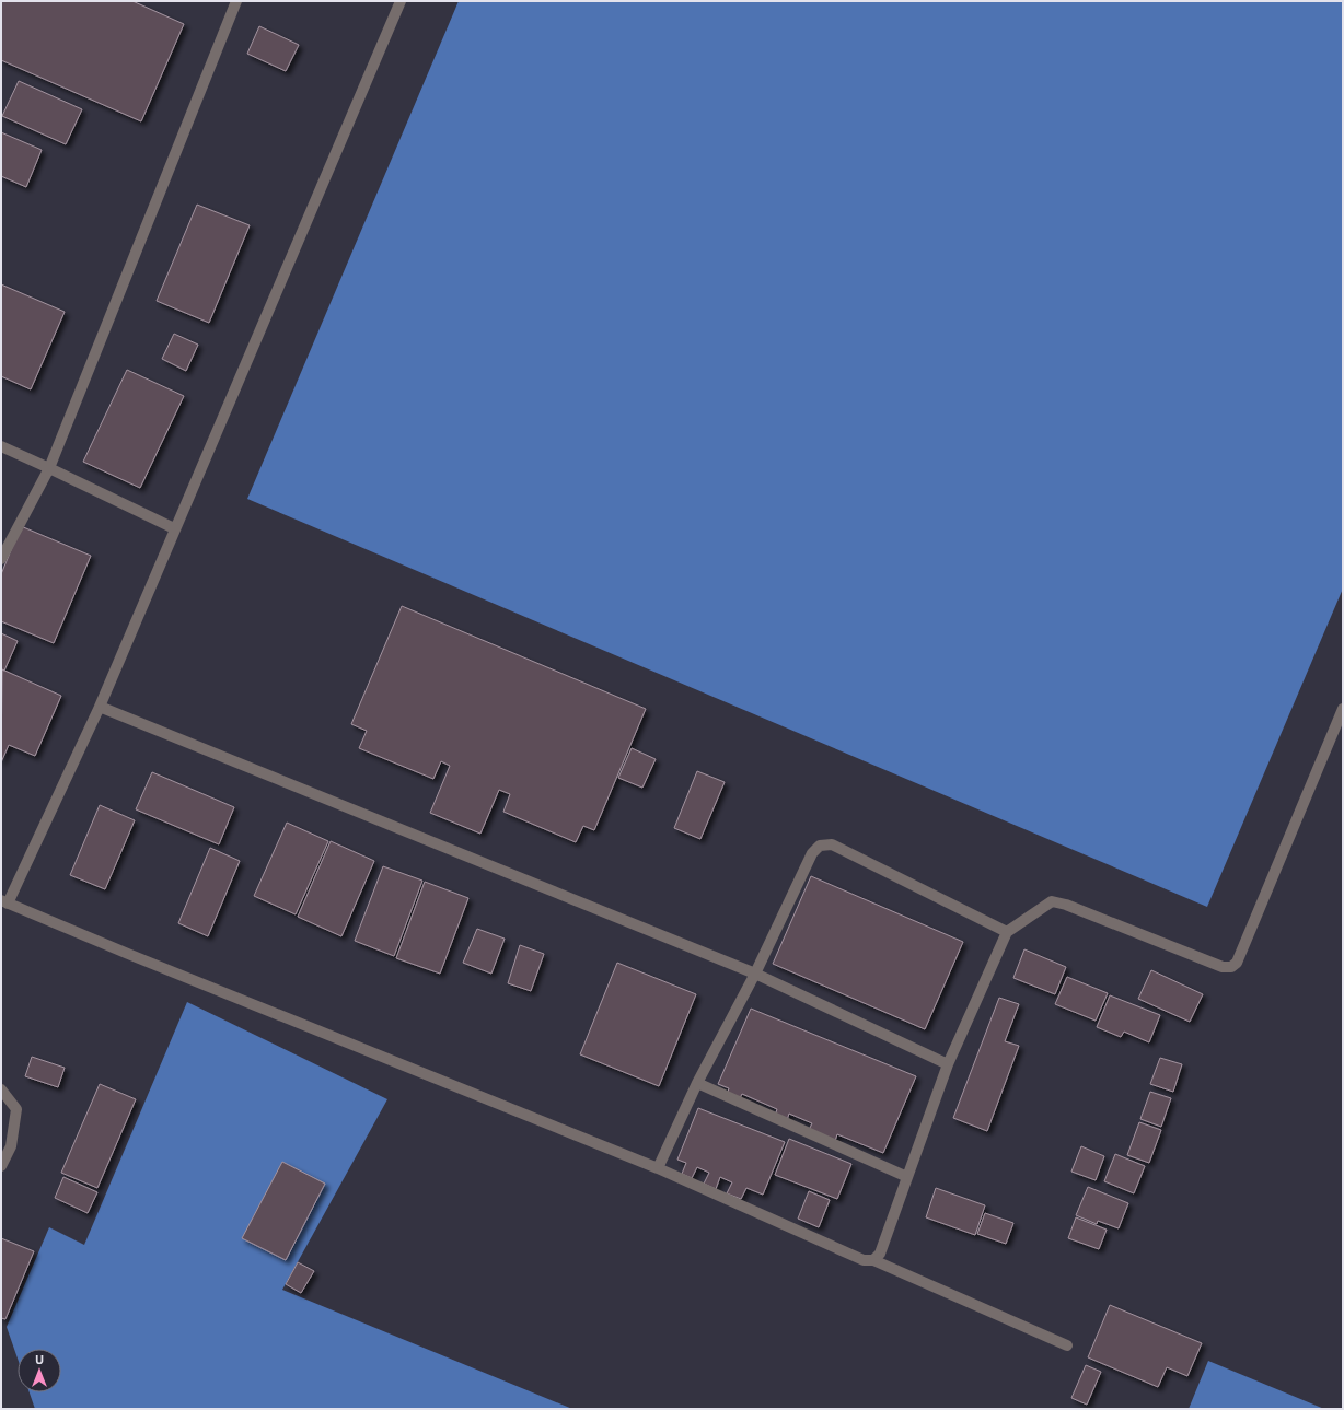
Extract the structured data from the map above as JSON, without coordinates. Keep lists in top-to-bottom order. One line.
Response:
{"north":"top"}
